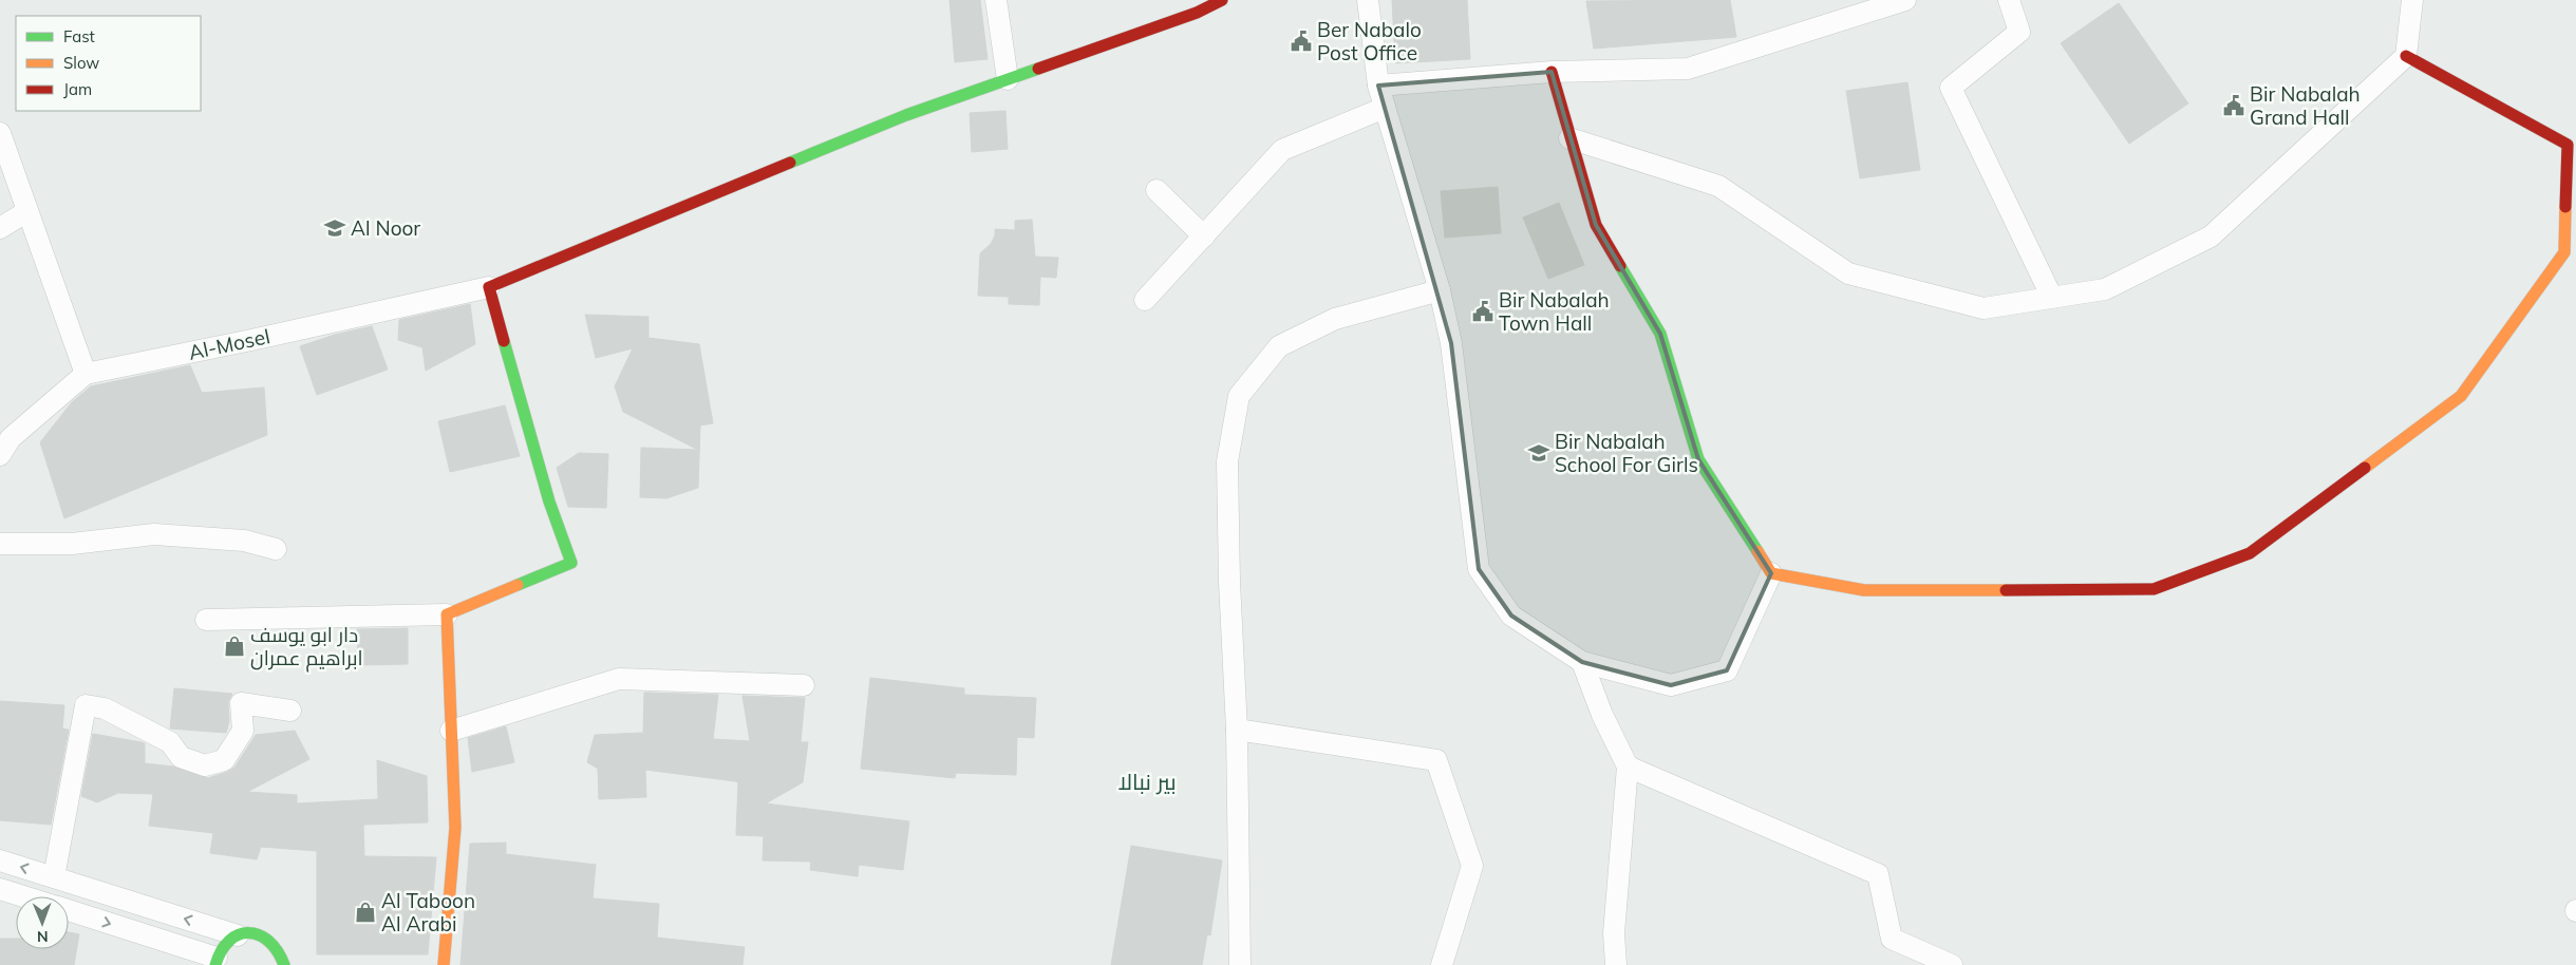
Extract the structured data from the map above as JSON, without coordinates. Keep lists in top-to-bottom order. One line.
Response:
{"streets":{"street":["Al-Mosel"]},"districts":["بير نبالا"],"places":{"public building":["Ber Nabalo Post Office","Bir Nabalah Grand Hall","Bir Nabalah Town Hall"],"school or university":["Al Noor","Bir Nabalah School For Girls"],"shop":["دار ابو يوسف ابراهيم عمران","Al Taboon Al Arabi"]},"legend":["Fast","Slow","Jam"],"north":"bottom"}
